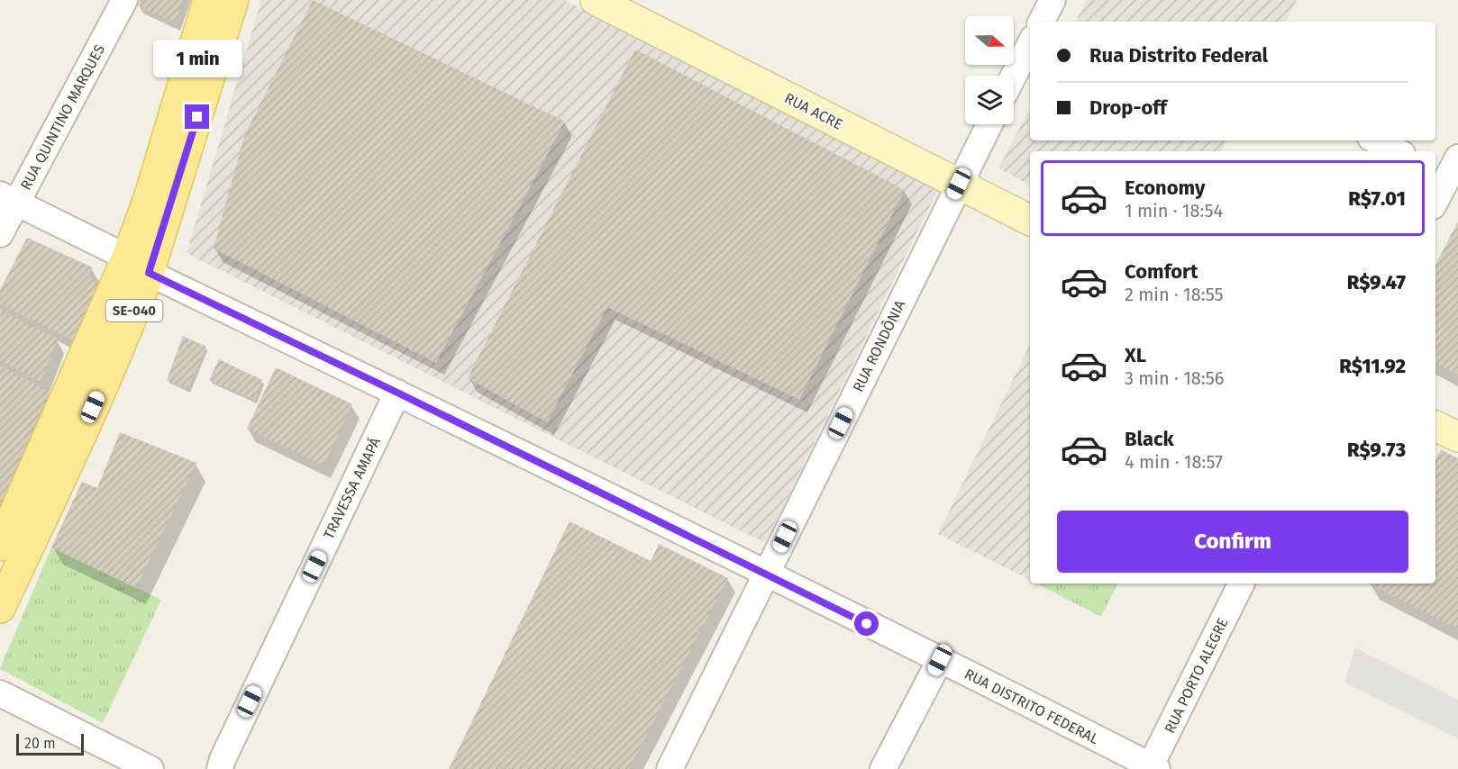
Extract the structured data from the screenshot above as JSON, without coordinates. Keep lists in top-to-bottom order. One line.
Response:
{"streets":{"main road":["RUA ACRE","SE-040"],"street":["RUA QUINTINO MARQUES","RUA RONDÔNIA","TRAVESSA AMAPÁ","RUA PORTO ALEGRE","RUA DISTRITO FEDERAL"]},"crossings":[["RUA ACRE","RUA RONDÔNIA"],["RUA QUINTINO MARQUES","RUA DISTRITO FEDERAL"],["SE-040","RUA DISTRITO FEDERAL"],["RUA RONDÔNIA","RUA DISTRITO FEDERAL"],["TRAVESSA AMAPÁ","RUA DISTRITO FEDERAL"],["RUA PORTO ALEGRE","RUA DISTRITO FEDERAL"]],"scale_bar":"20 m","north":"right","page":{"banner":["Rua Distrito Federal","Drop-off"],"bubble":"1 min","list":[{"name":"Economy","note":"1 min · 18:54","value":"R$7.01"},{"name":"Comfort","note":"2 min · 18:55","value":"R$9.47"},{"name":"XL","note":"3 min · 18:56","value":"R$11.92"},{"name":"Black","note":"4 min · 18:57","value":"R$9.73"}],"buttons":"Confirm","scale":"20 m"}}
